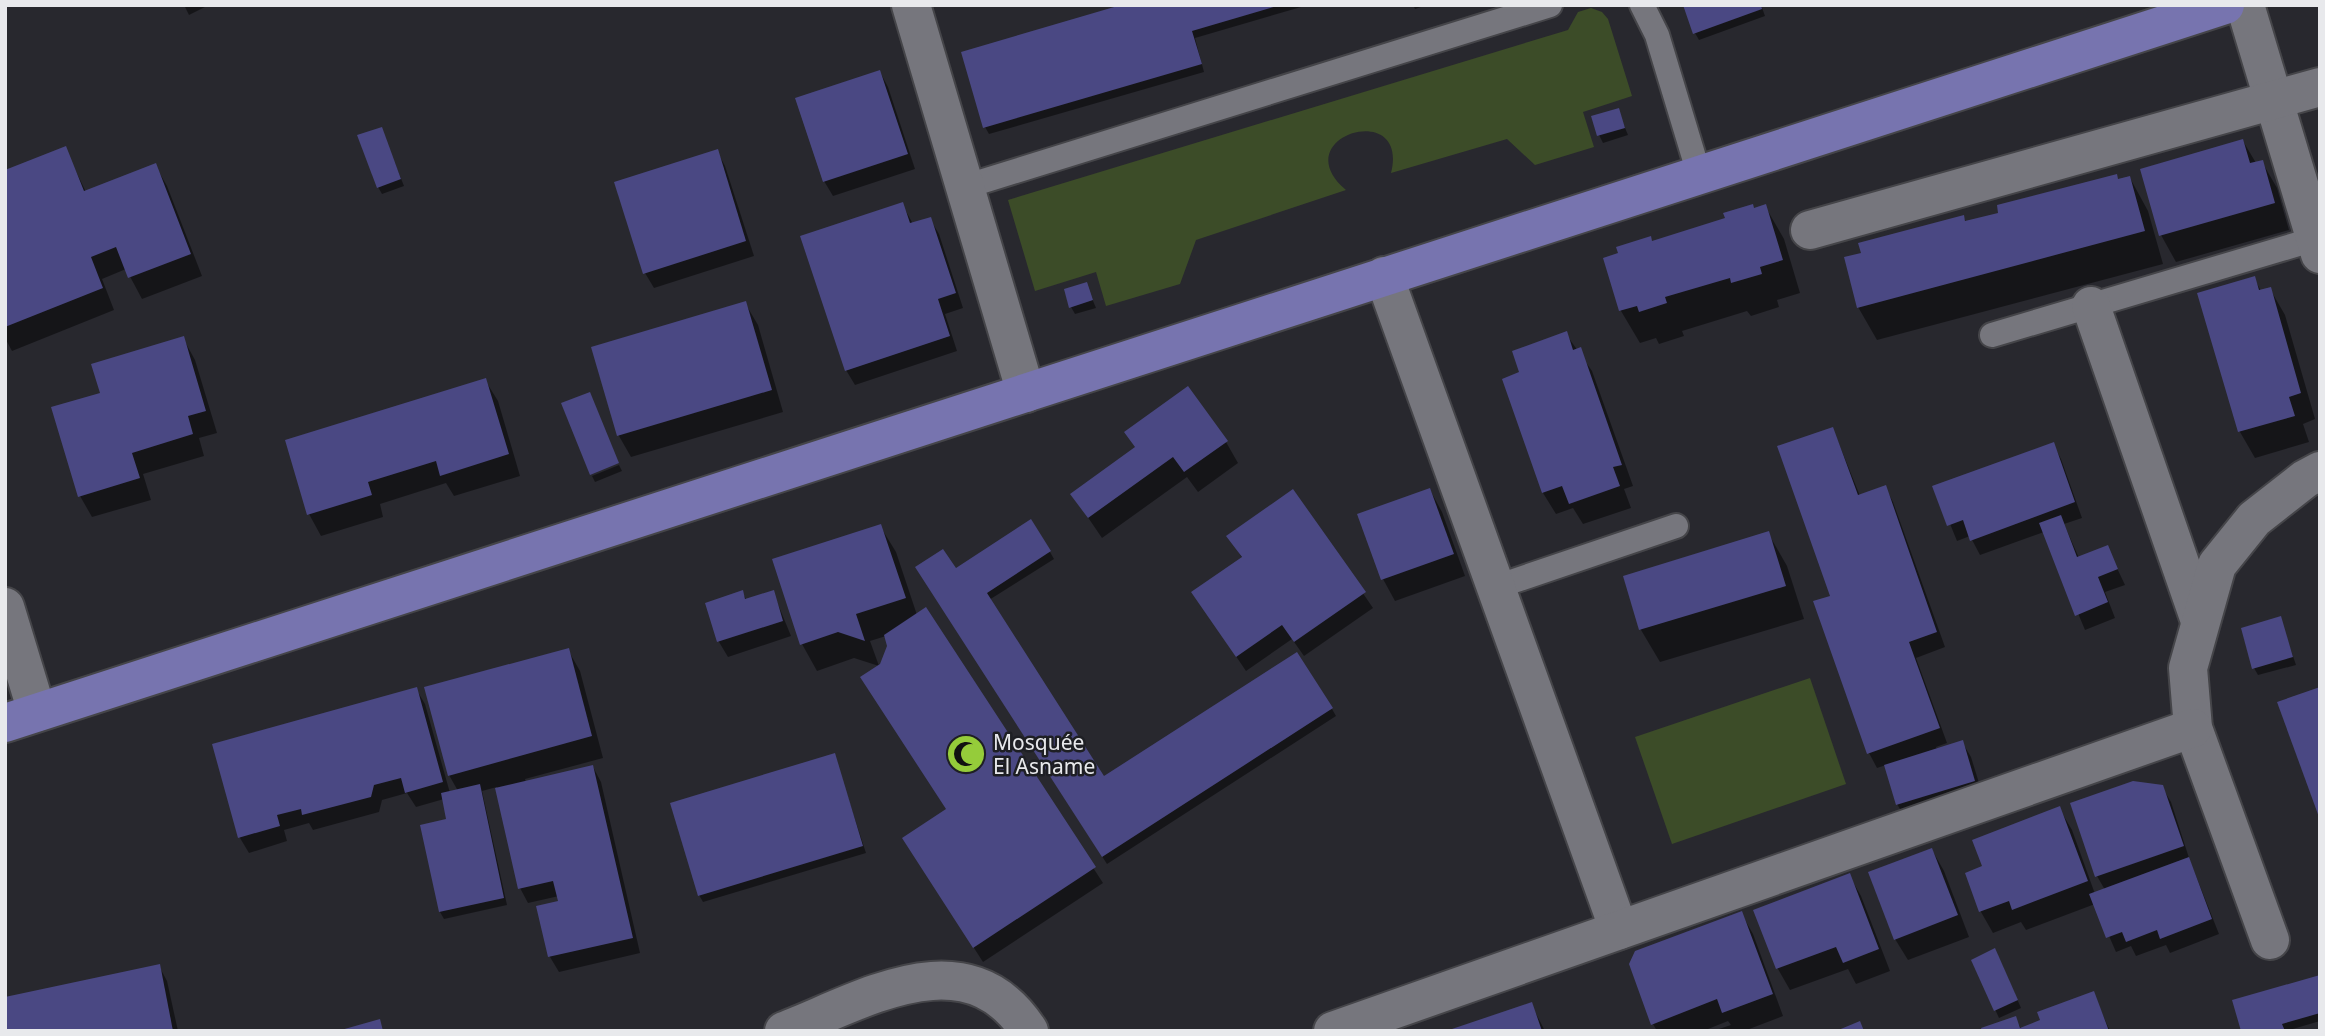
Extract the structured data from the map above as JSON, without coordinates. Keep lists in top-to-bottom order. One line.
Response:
{"places":{"mosque":["Mosquée El Asname"]}}
